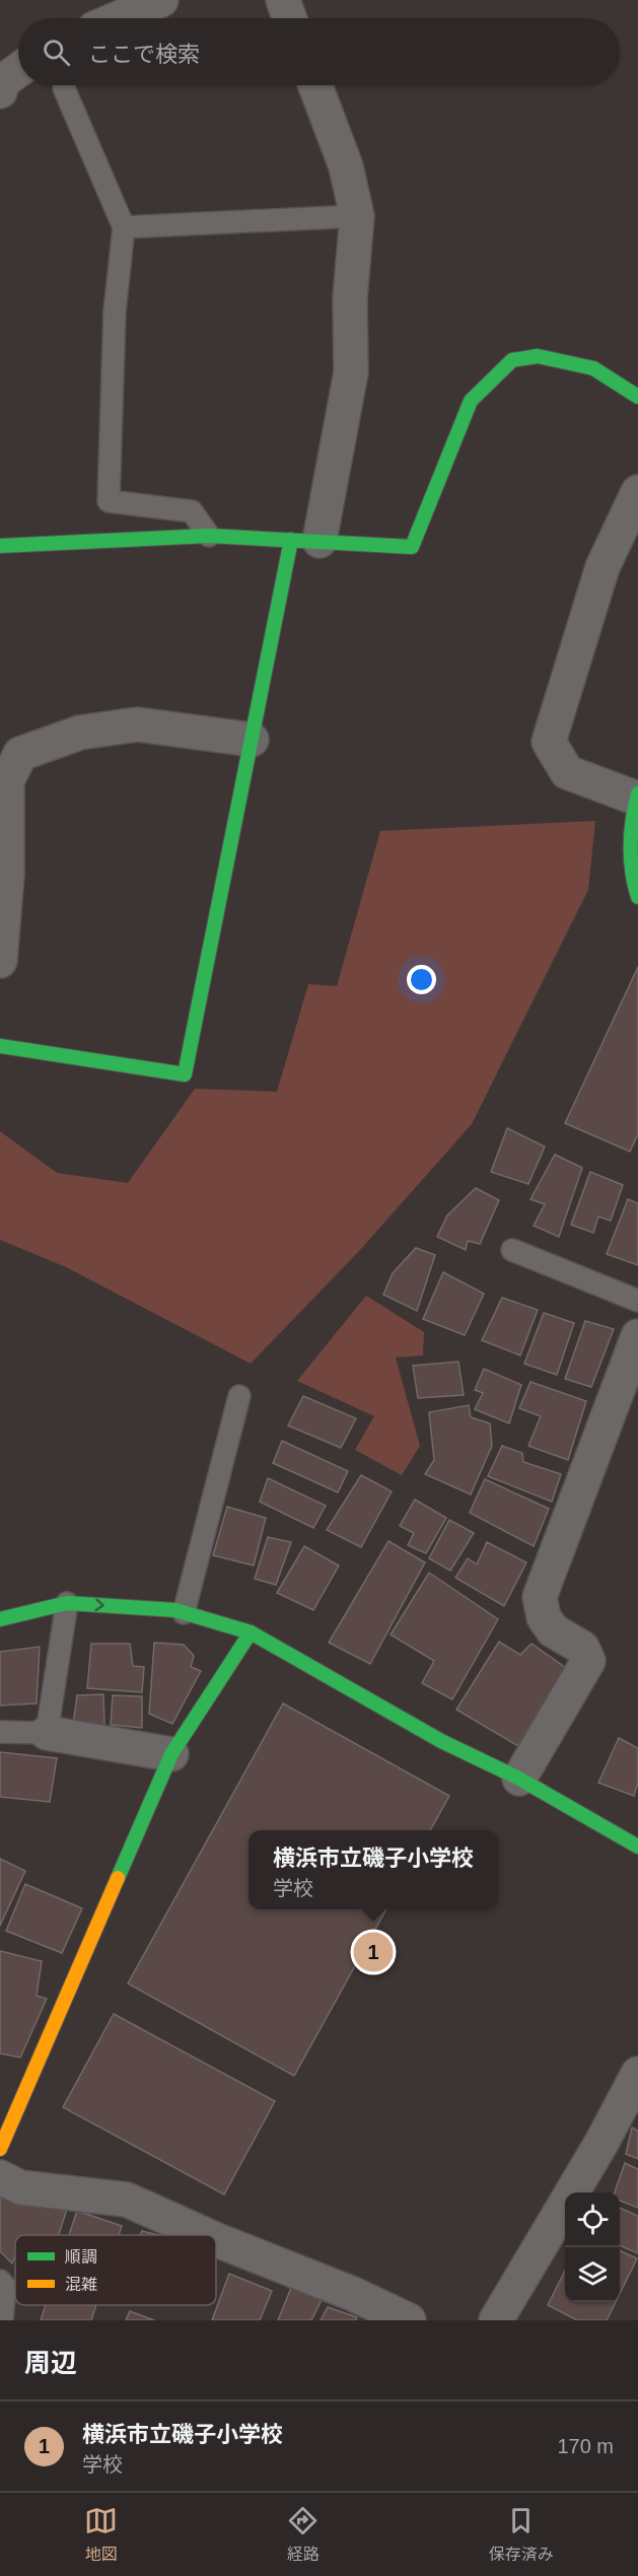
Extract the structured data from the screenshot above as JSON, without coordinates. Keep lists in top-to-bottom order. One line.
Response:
{"legend":["順調","混雑"],"page":{"search":"ここで検索","popup":["横浜市立磯子小学校","学校"],"pins":"1","heading":"周辺","list":[{"mark":"1","name":"横浜市立磯子小学校","note":"学校","value":"170 m"}],"nav":["地図","経路","保存済み"]}}
